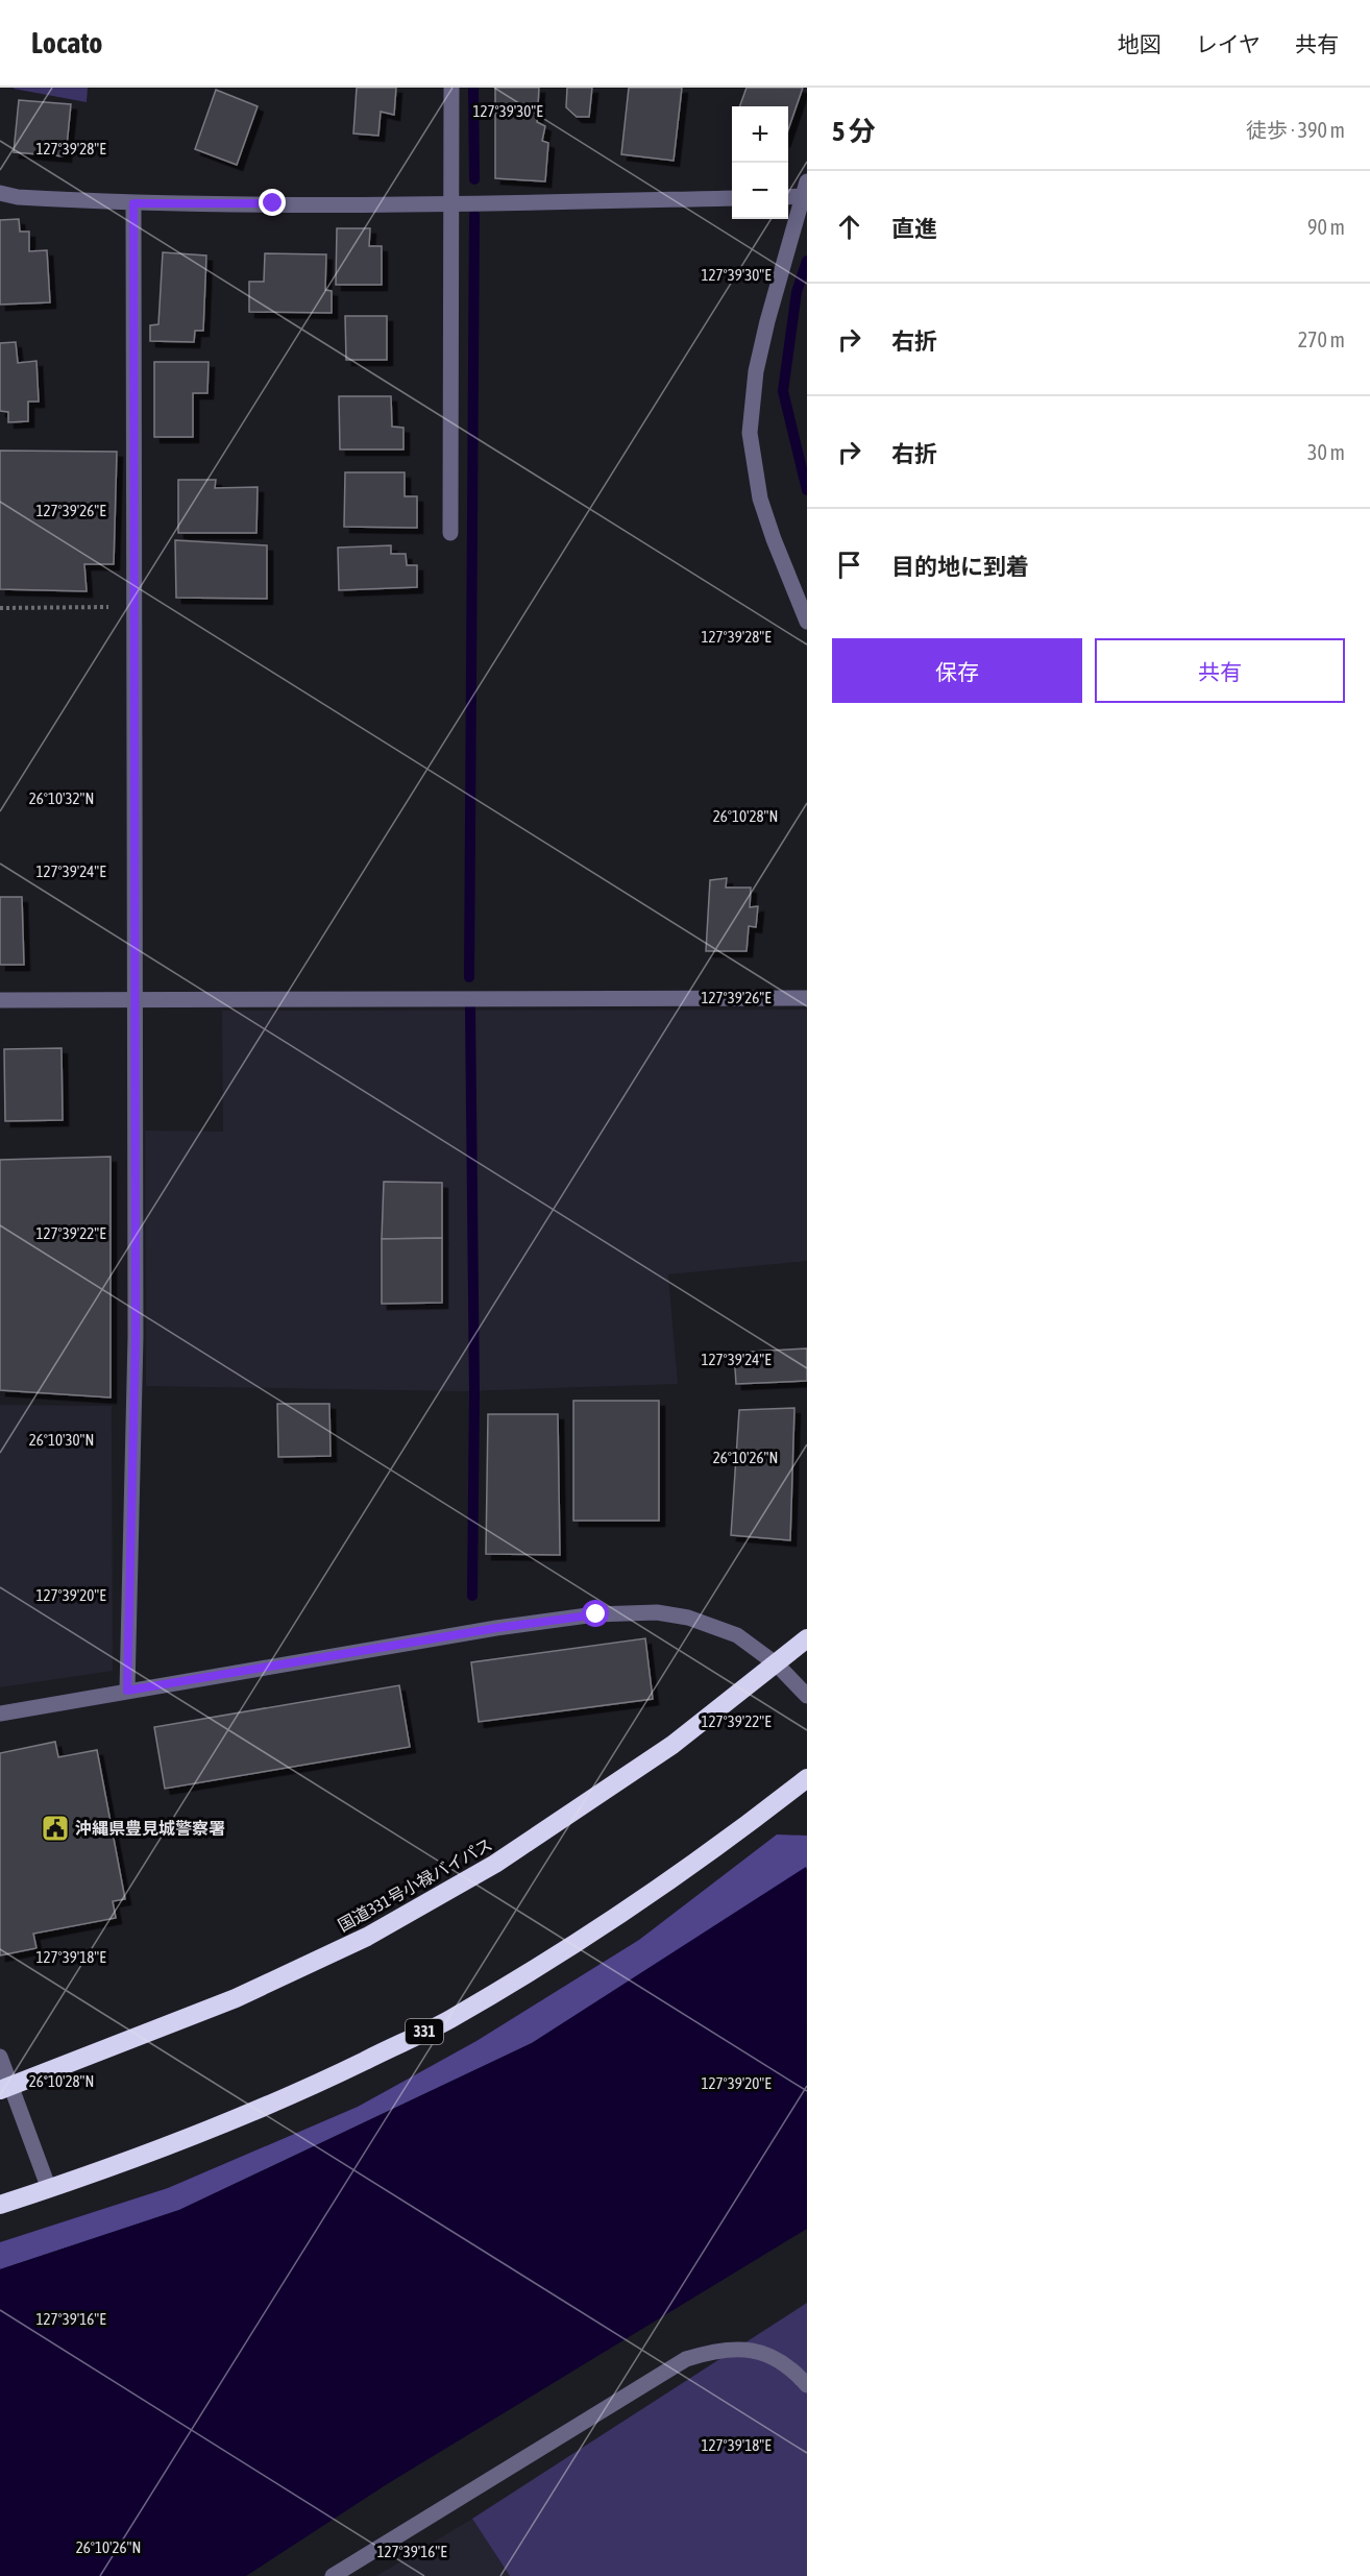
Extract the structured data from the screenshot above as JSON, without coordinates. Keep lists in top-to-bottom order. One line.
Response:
{"streets":{"highway":["国道331号小禄バイパス","331"]},"places":{"public building":["沖縄県豊見城警察署"]},"page":{"header":"Locato","nav":["地図","レイヤ","共有"],"heading":["5 分","徒歩 · 390 m"],"map_buttons":["+","−"],"list":[["直進","90 m"],["右折","270 m"],["右折","30 m"],"目的地に到着"],"buttons":["保存","共有"]},"coordinates":["127°39'30\"E","127°39'28\"E","127°39'26\"E","26°10'32\"N","26°10'28\"N","127°39'24\"E","127°39'22\"E","26°10'30\"N","26°10'26\"N","127°39'20\"E","127°39'18\"E","127°39'16\"E"]}
